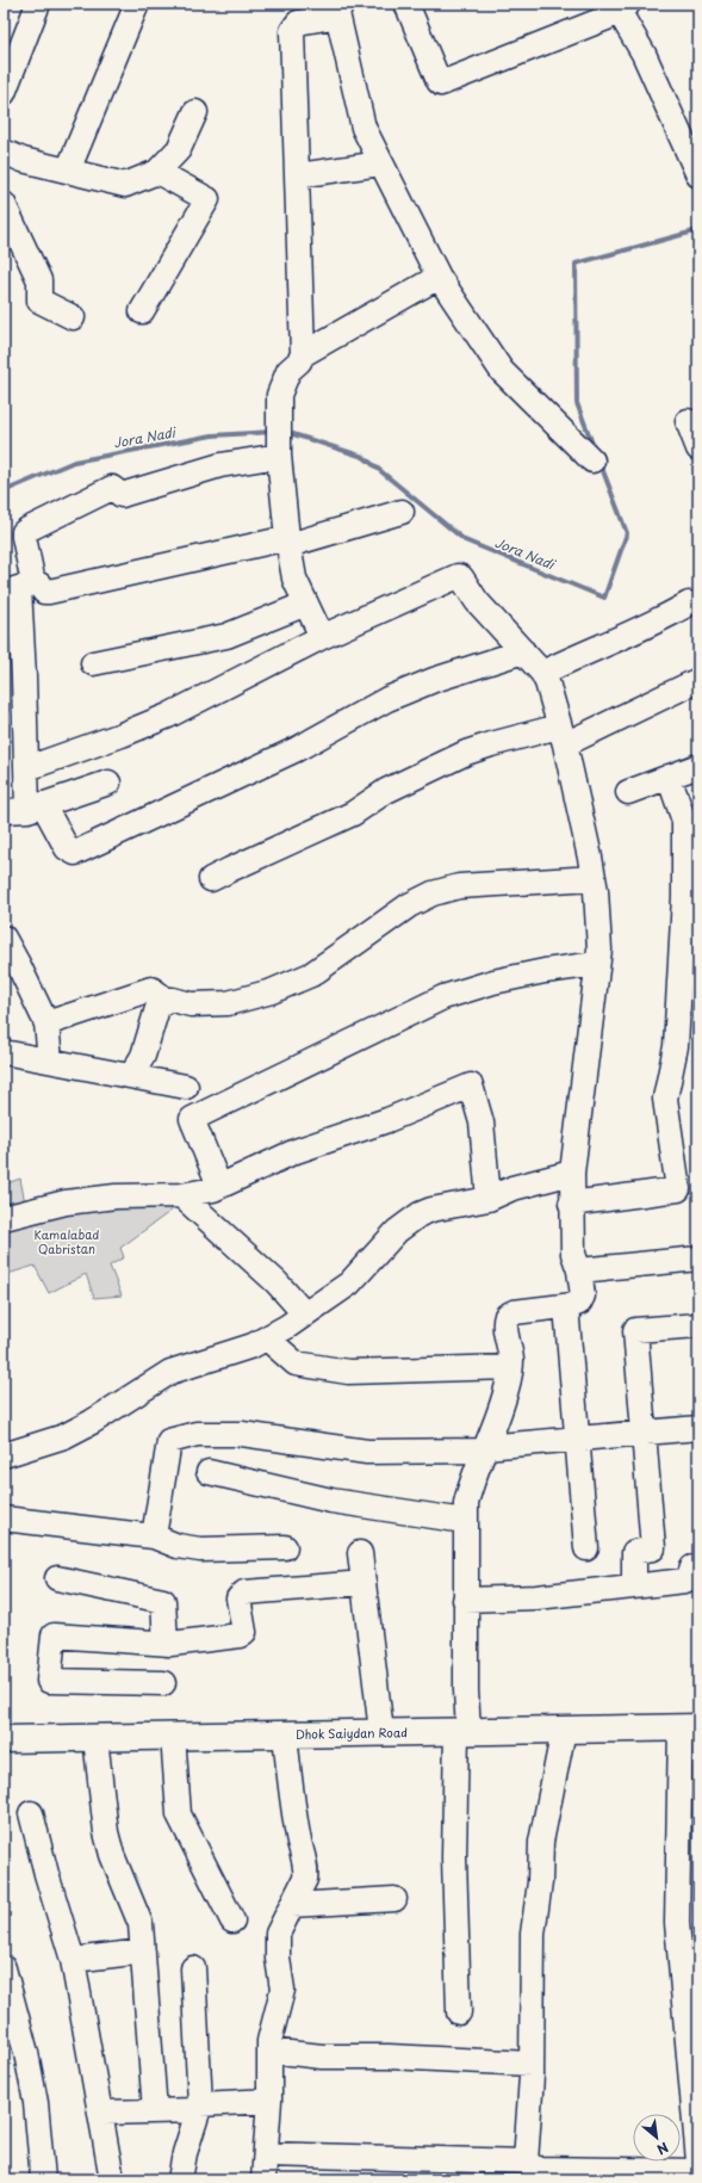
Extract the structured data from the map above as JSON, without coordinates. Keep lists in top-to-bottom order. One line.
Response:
{"streets":{"main road":["Dhok Saiydan Road"]},"water":["Jora Nadi"],"parks":["Kamalabad Qabristan"],"north":"bottom right"}
